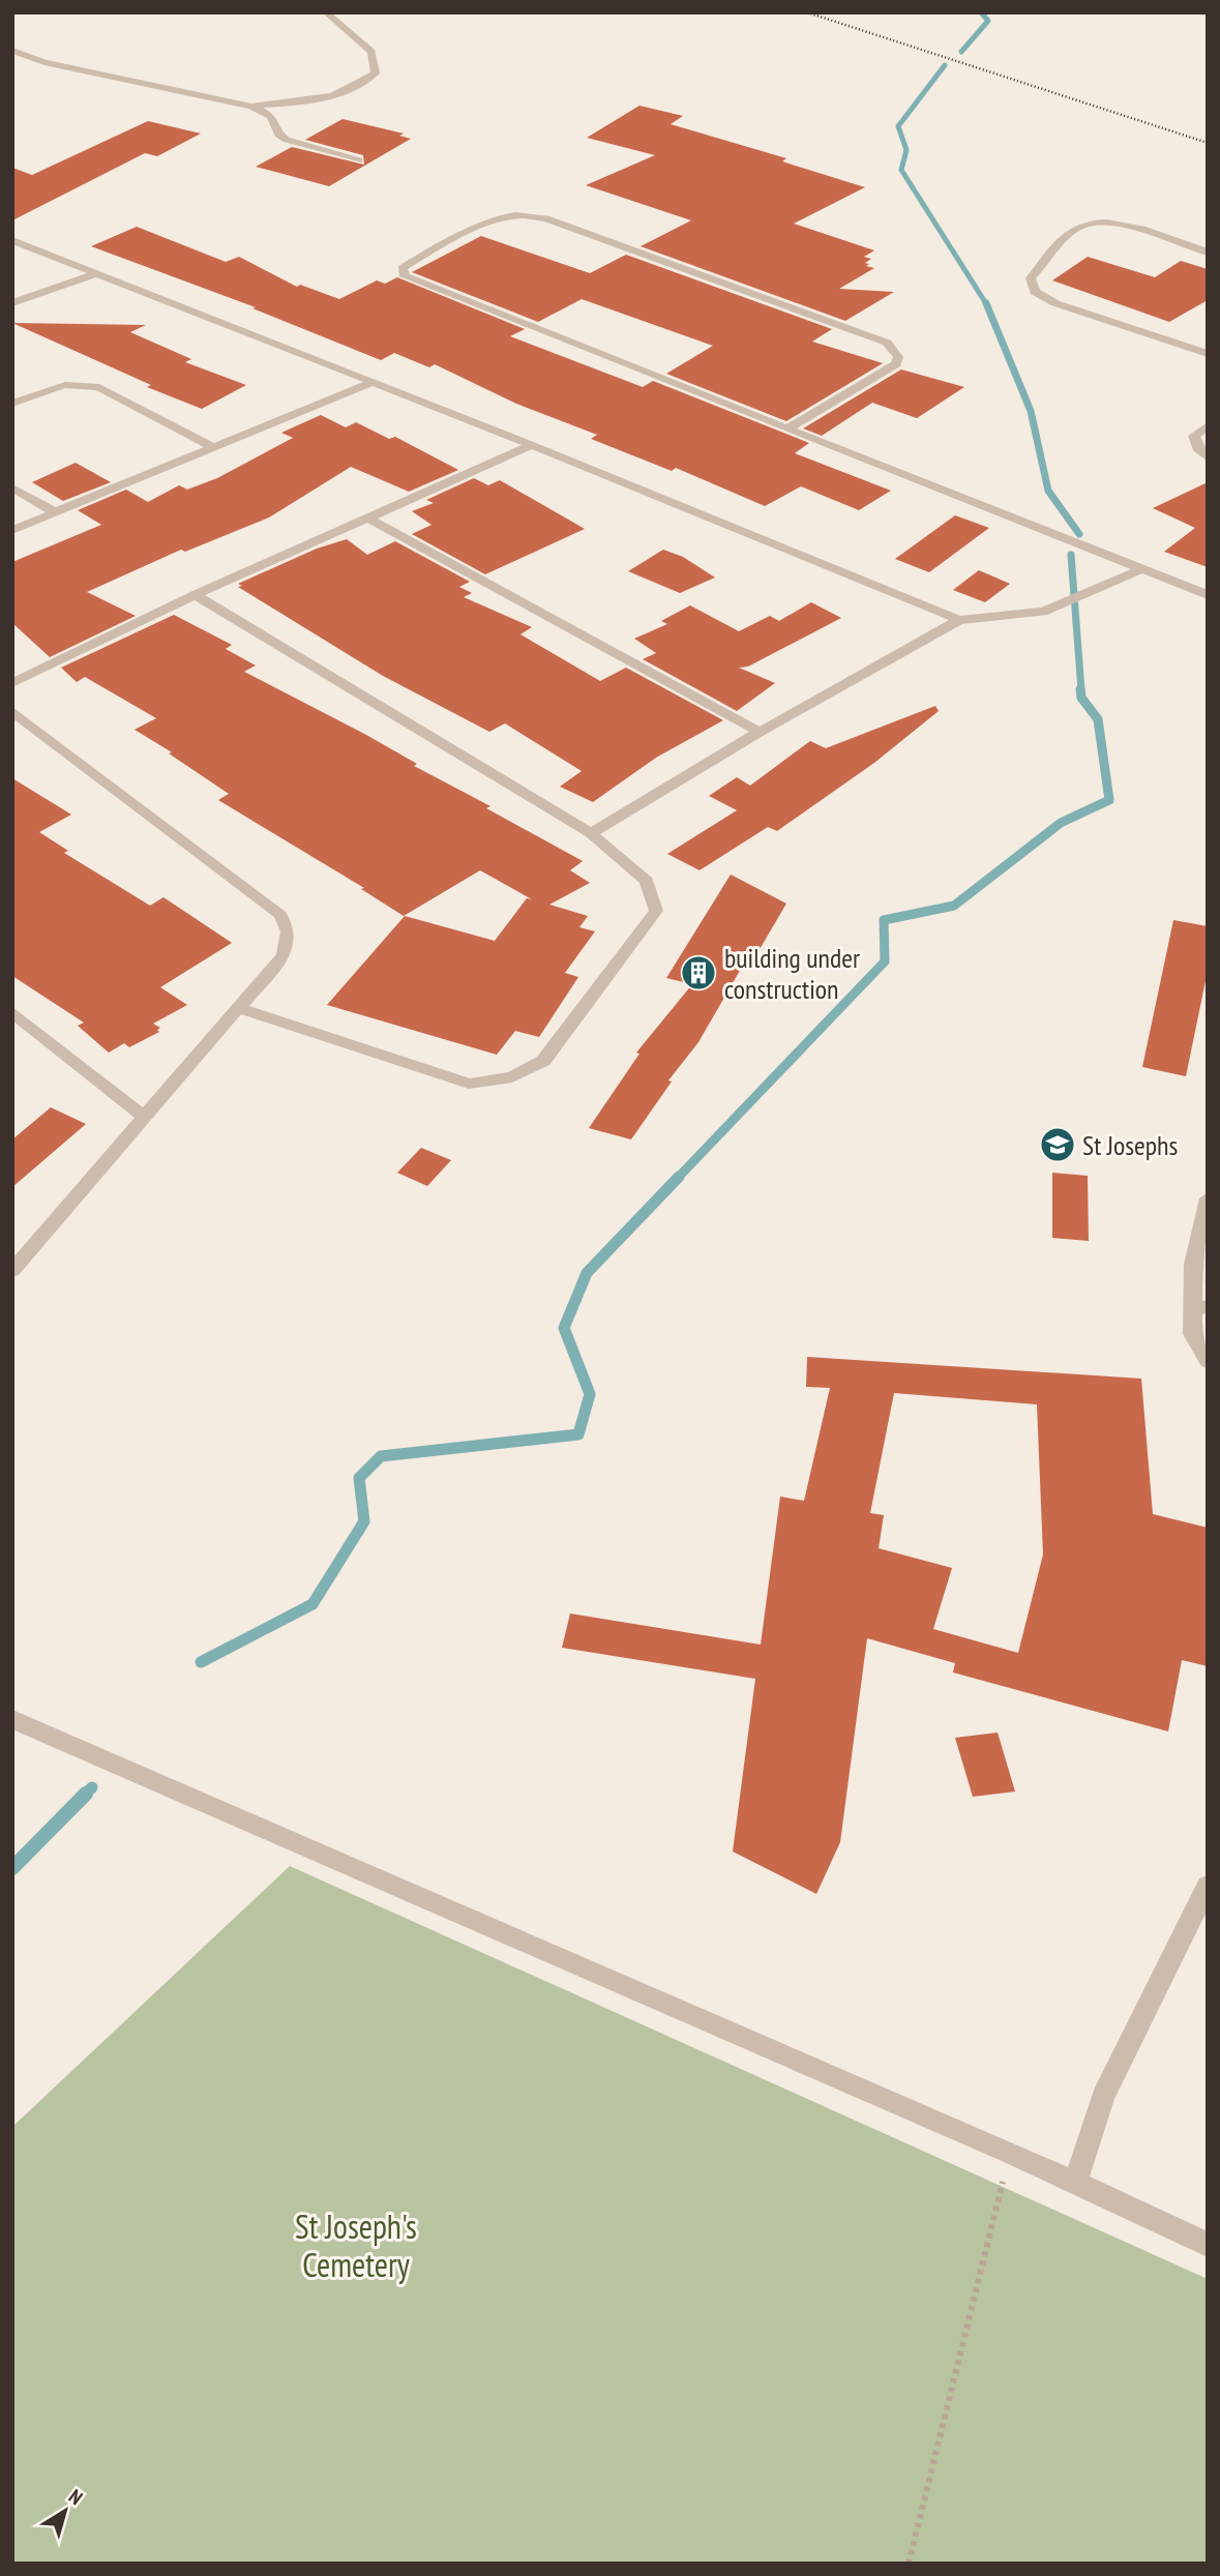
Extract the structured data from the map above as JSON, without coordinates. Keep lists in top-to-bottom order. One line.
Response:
{"parks":["St Joseph's Cemetery"],"places":{"building":["building under construction"],"school or university":["St Josephs"]},"north":"top right"}
